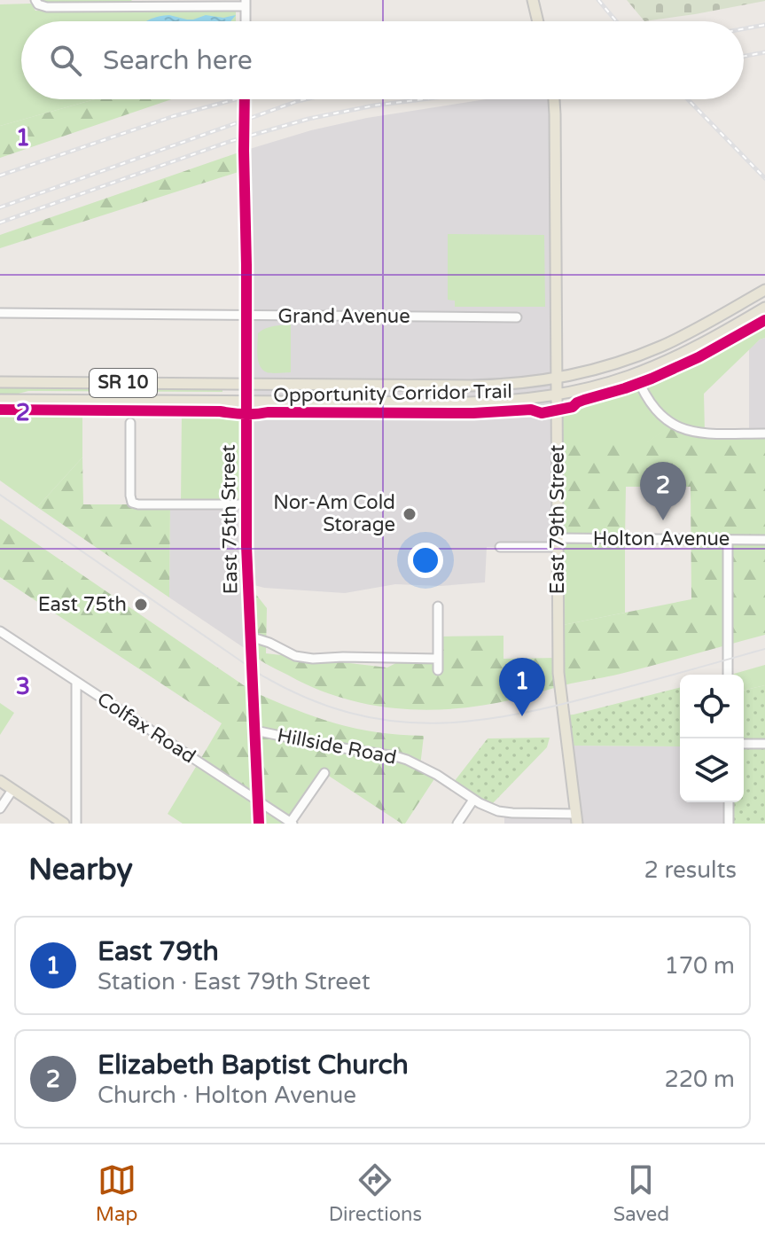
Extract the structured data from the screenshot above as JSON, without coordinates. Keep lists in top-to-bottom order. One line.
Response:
{"streets":{"main road":["SR 10","East 79th Street"],"street":["Grand Avenue","East 75th Street","Holton Avenue","Colfax Road","Hillside Road"],"cycle path":["Opportunity Corridor Trail"]},"crossings":[["Grand Avenue","East 75th Street"],["SR 10","East 75th Street"],["SR 10","East 79th Street"],["East 75th Street","Colfax Road"],["East 75th Street","Hillside Road"],["East 79th Street","Holton Avenue"],["East 79th Street","Hillside Road"]],"places":["Nor-Am Cold Storage","East 75th"],"page":{"search":"Search here","pins":["2","1"],"heading":["Nearby","2 results"],"list":[{"mark":"1","name":"East 79th","note":"Station · East 79th Street","value":"170 m"},{"mark":"2","name":"Elizabeth Baptist Church","note":"Church · Holton Avenue","value":"220 m"}],"nav":["Map","Directions","Saved"]},"grid":{"rows":["1","2","3"]}}
